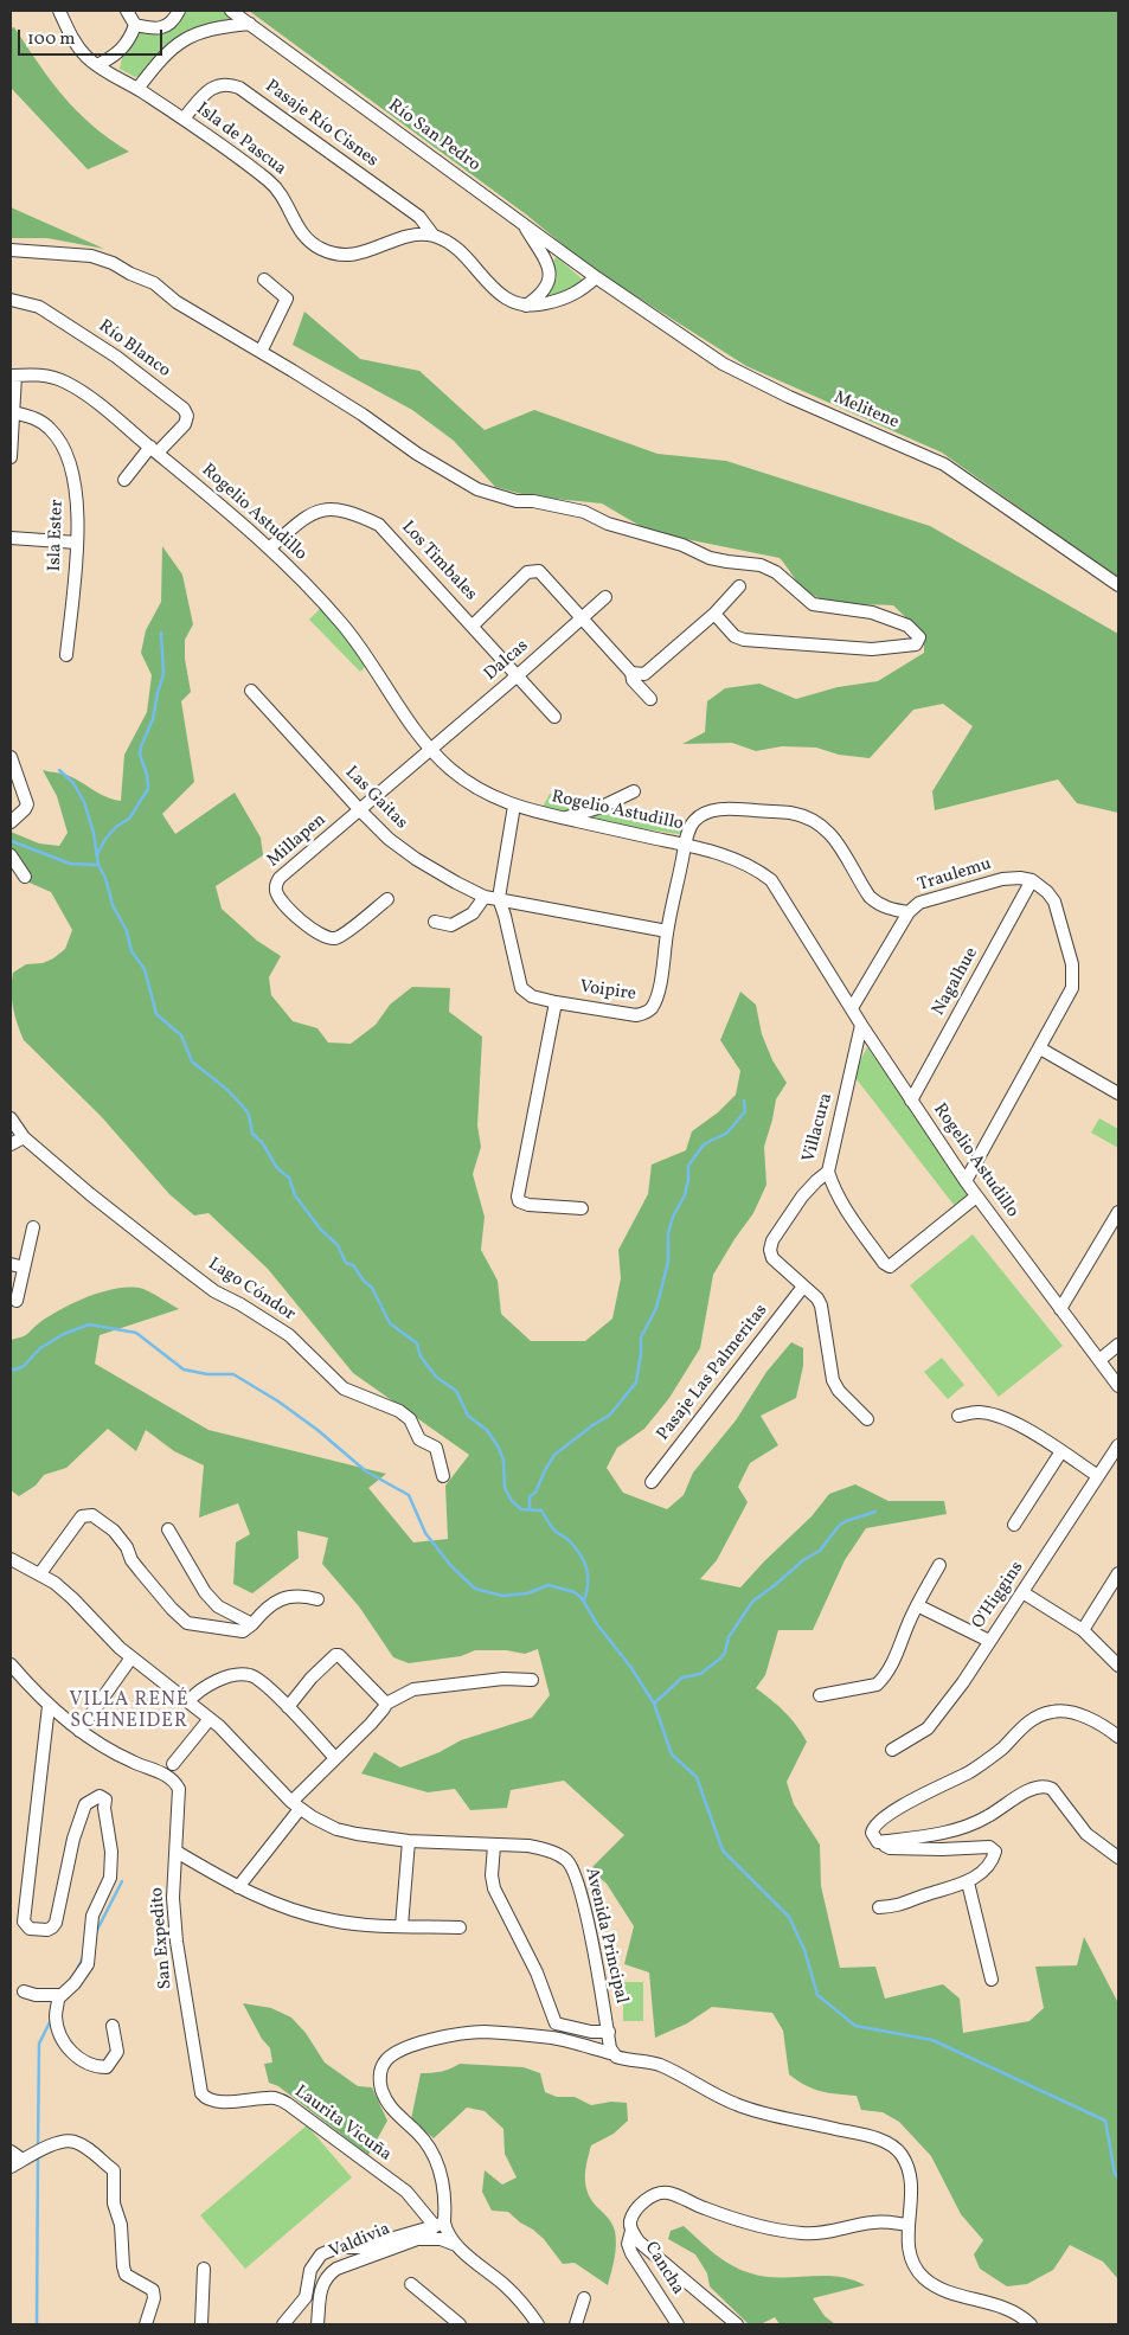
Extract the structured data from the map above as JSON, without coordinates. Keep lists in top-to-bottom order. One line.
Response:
{"streets":{"street":["Pasaje Río Cisnes","Río San Pedro","Isla de Pascua","Río Blanco","Melitene","Rogelio Astudillo","Isla Ester","Los Timbales","Dalcas","Las Gaitas","Millapen","Traulemu","Nagalhue","Voipire","Villacura","Lago Cóndor","Pasaje Las Palmeritas","O'Higgins","Avenida Principal","San Expedito","Laurita Vicuña","Valdivia","Cancha"]},"crossings":[["Pasaje Río Cisnes","Isla de Pascua"],["Río San Pedro","Melitene"],["Río Blanco","Rogelio Astudillo"],["Rogelio Astudillo","Los Timbales"],["Rogelio Astudillo","Dalcas"],["Rogelio Astudillo","Millapen"],["Rogelio Astudillo","Traulemu"],["Rogelio Astudillo","Nagalhue"],["Rogelio Astudillo","Voipire"],["Rogelio Astudillo","Villacura"],["Los Timbales","Dalcas"],["Dalcas","Millapen"],["Las Gaitas","Millapen"],["Las Gaitas","Voipire"],["Traulemu","Nagalhue"],["Traulemu","Voipire"],["Villacura","Pasaje Las Palmeritas"],["San Expedito","Laurita Vicuña"]],"districts":["VILLA RENÉ SCHNEIDER"],"scale_bar":"100 m"}
